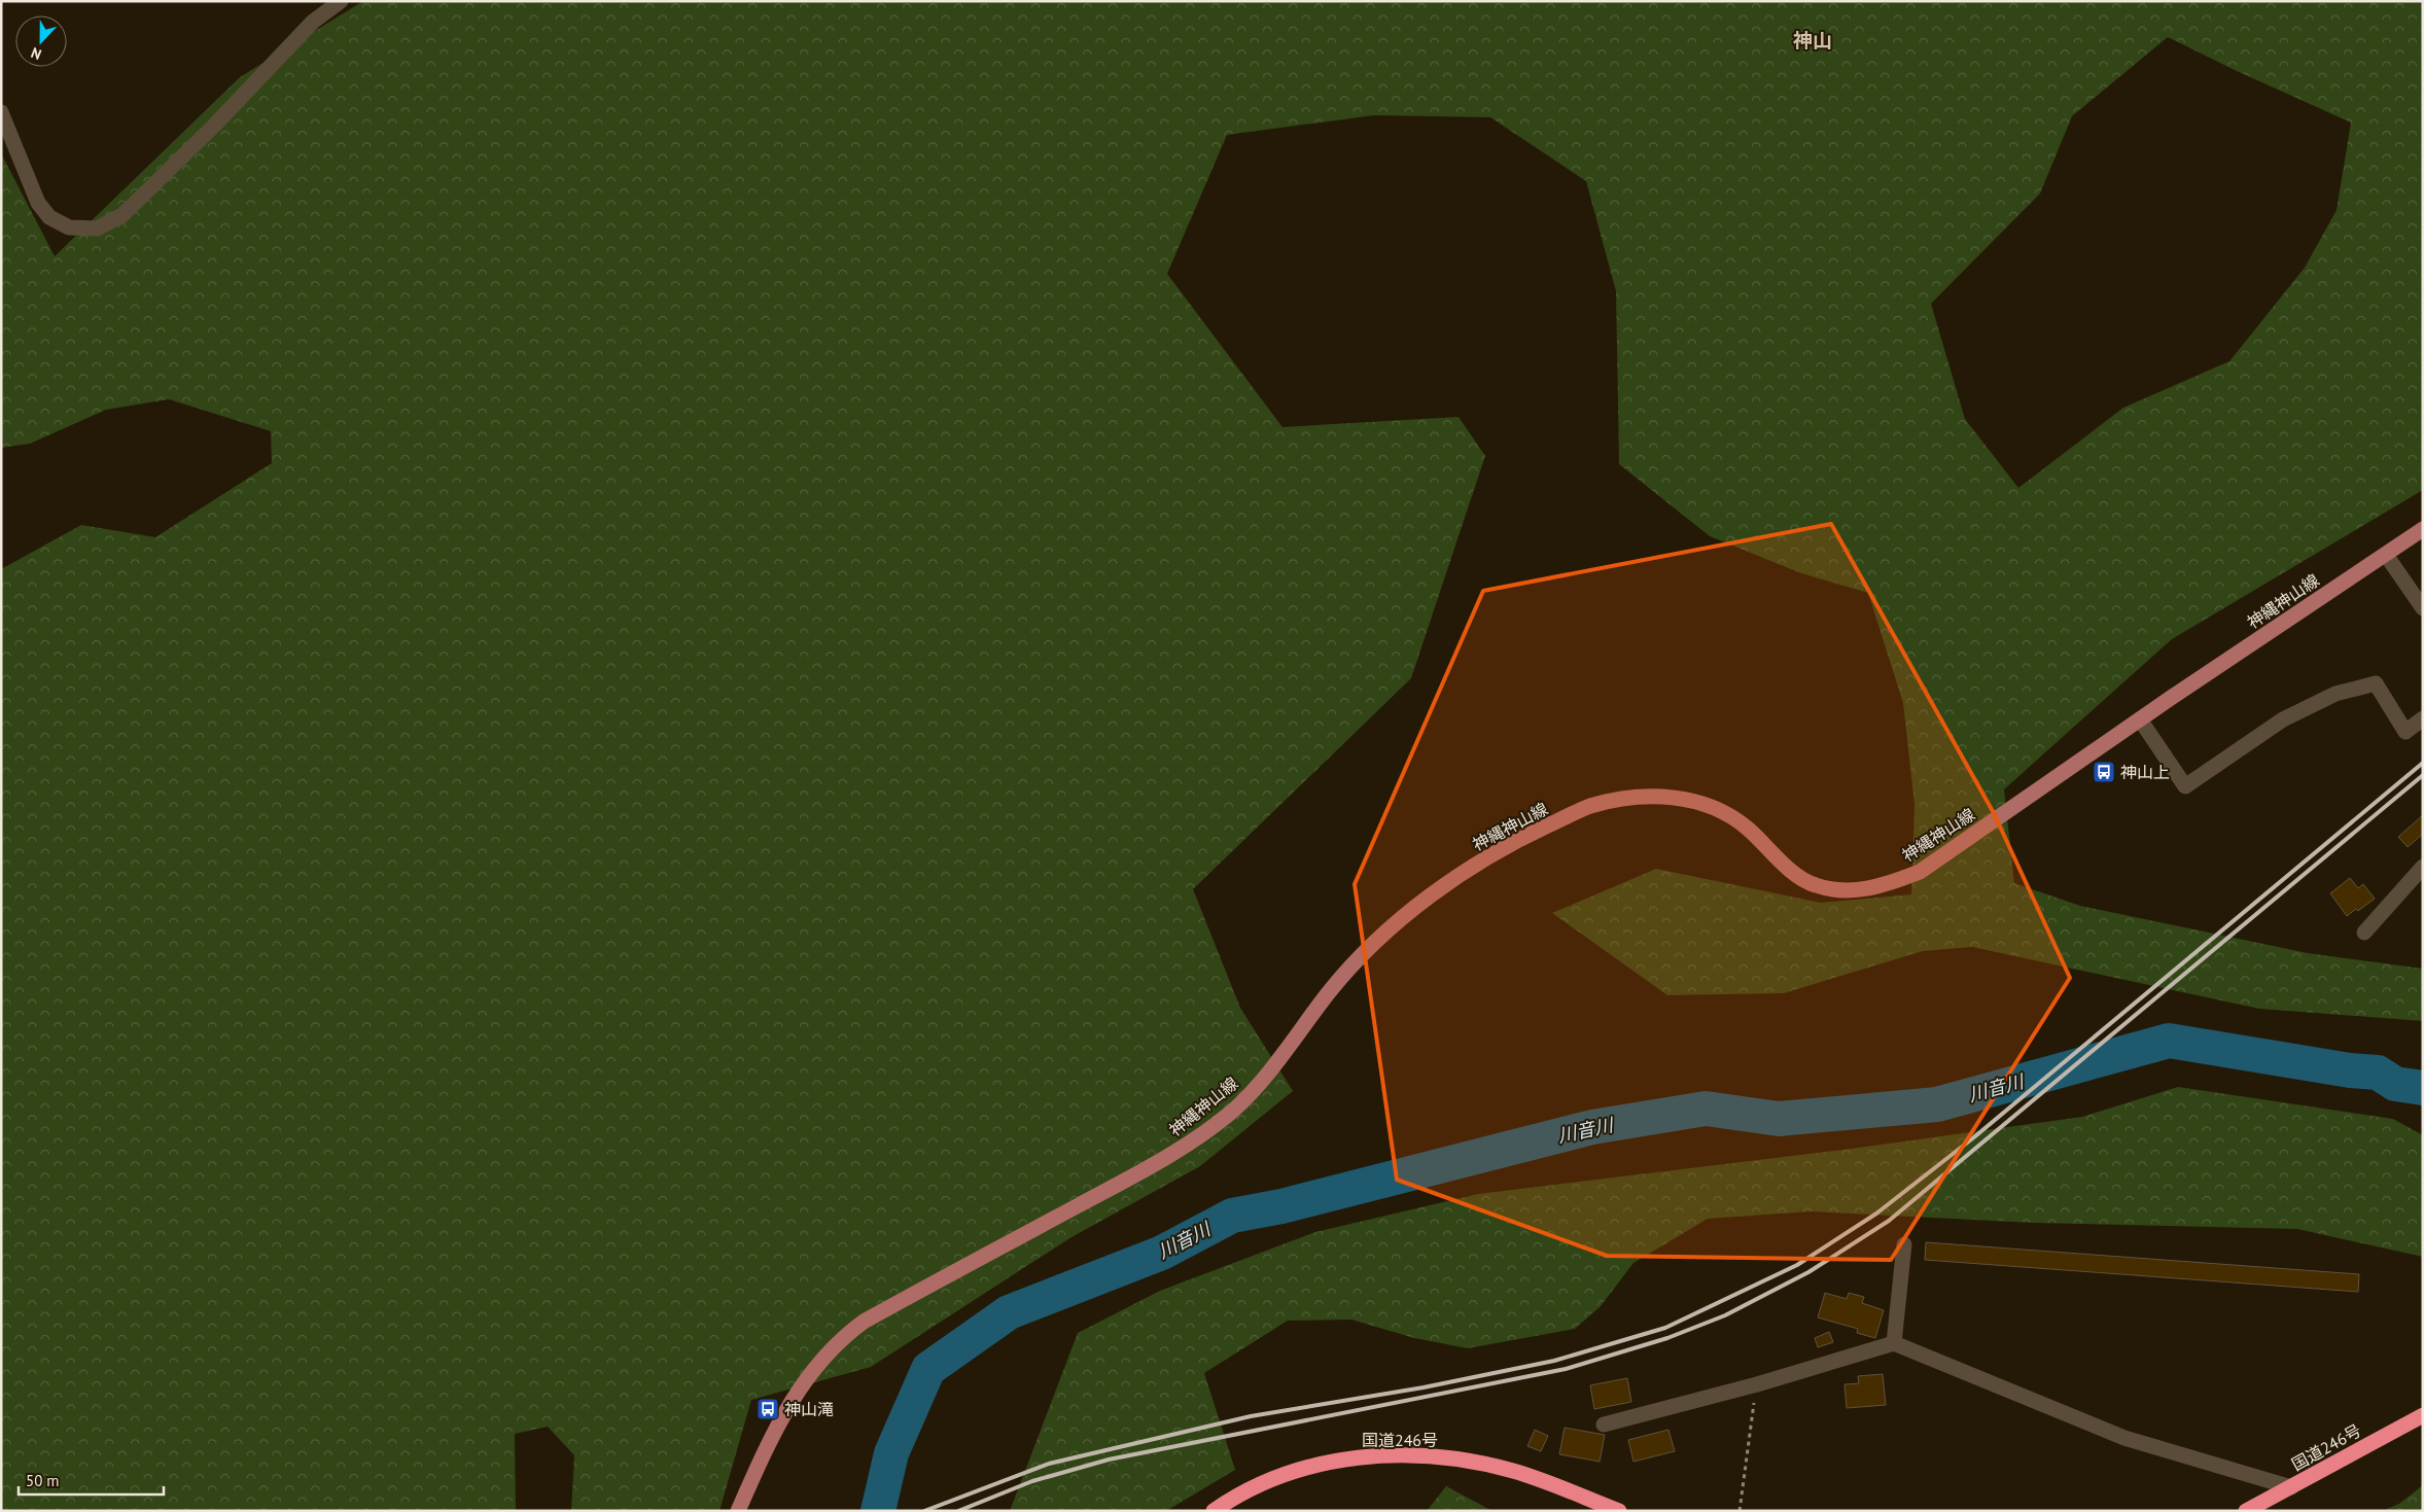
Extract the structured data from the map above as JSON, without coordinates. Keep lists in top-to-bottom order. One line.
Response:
{"streets":{"highway":["国道246号"],"main road":["神縄神山線"]},"districts":["神山"],"water":["川音川"],"places":{"bus stop":["神山上","神山滝"]},"scale_bar":"50 m","north":"bottom"}
